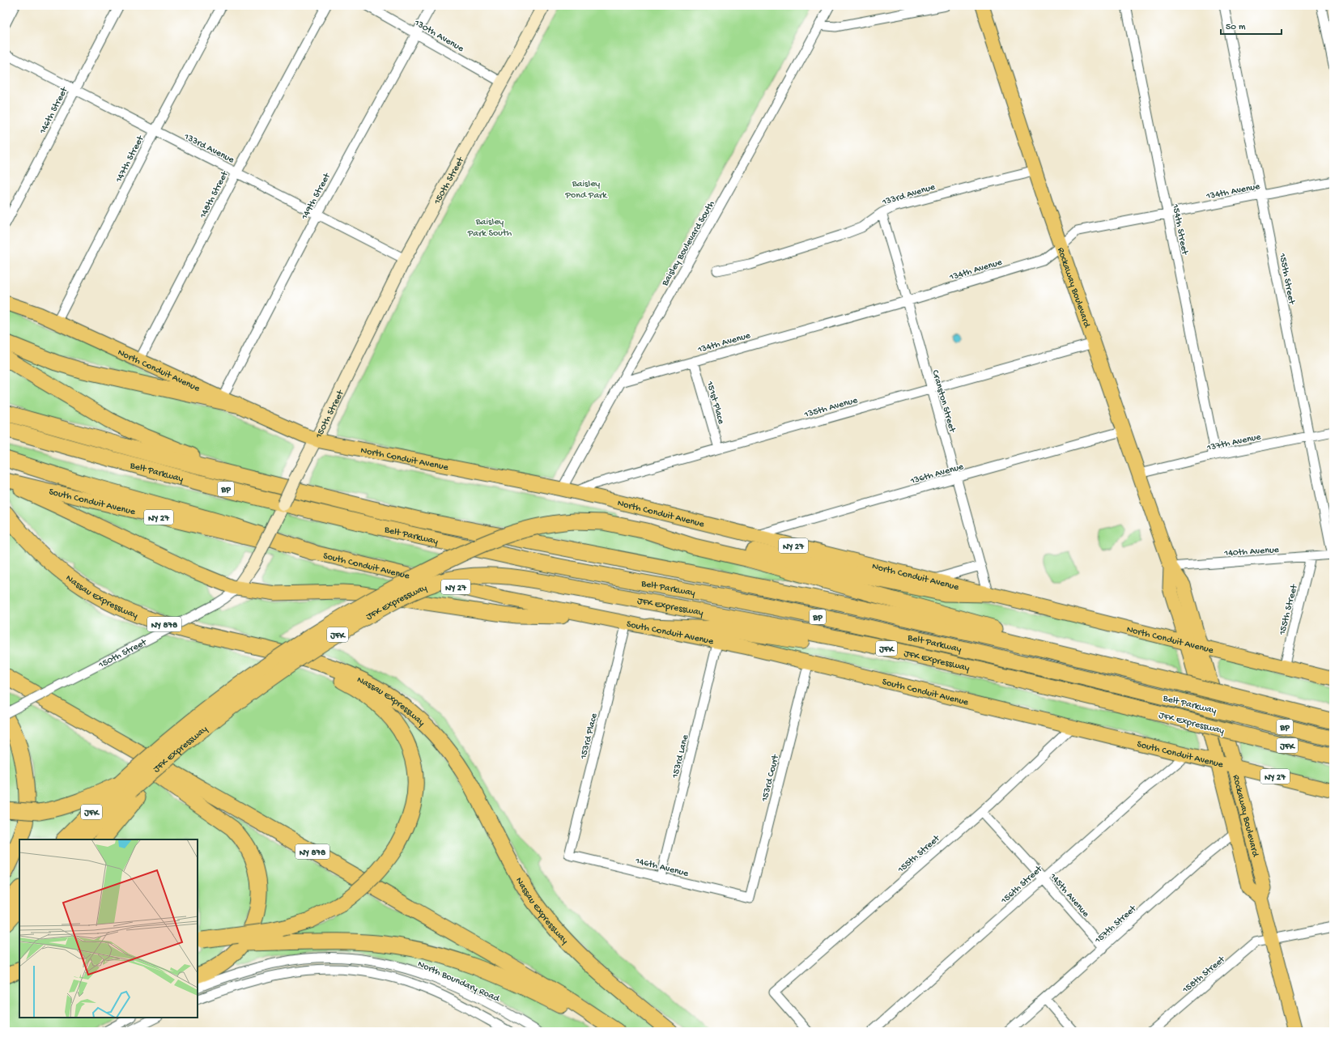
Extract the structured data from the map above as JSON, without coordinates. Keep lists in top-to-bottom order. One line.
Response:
{"streets":{"highway":["Belt Parkway","BP","Nassau Expressway","JFK Expressway","NY 878","JFK"],"main road":["150th Street","Rockaway Boulevard","North Conduit Avenue","South Conduit Avenue","NY 27"],"street":["130th Avenue","146th Street","133rd Avenue","147th Street","134th Avenue","148th Street","149th Street","154th Street","Baisley Boulevard South","155th Street","Cranston Street","151st Place","135th Avenue","137th Avenue","136th Avenue","140th Avenue","153rd Place","153rd Lane","153rd Court","146th Avenue","156th Street","145th Avenue","157th Street","158th Street","North Boundary Road"]},"crossings":[["130th Avenue","150th Street"],["130th Avenue","149th Street"],["146th Street","133rd Avenue"],["133rd Avenue","147th Street"],["133rd Avenue","150th Street"],["133rd Avenue","148th Street"],["133rd Avenue","149th Street"],["133rd Avenue","Rockaway Boulevard"],["133rd Avenue","Cranston Street"],["147th Street","North Conduit Avenue"],["150th Street","North Conduit Avenue"],["134th Avenue","154th Street"],["134th Avenue","Baisley Boulevard South"],["134th Avenue","155th Street"],["134th Avenue","Rockaway Boulevard"],["134th Avenue","Cranston Street"],["134th Avenue","151st Place"],["148th Street","North Conduit Avenue"],["149th Street","North Conduit Avenue"],["154th Street","137th Avenue"],["Baisley Boulevard South","North Conduit Avenue"],["Baisley Boulevard South","135th Avenue"],["155th Street","North Conduit Avenue"],["155th Street","137th Avenue"],["155th Street","South Conduit Avenue"],["155th Street","140th Avenue"],["155th Street","145th Avenue"],["Rockaway Boulevard","North Conduit Avenue"],["Rockaway Boulevard","135th Avenue"],["Rockaway Boulevard","137th Avenue"],["Rockaway Boulevard","136th Avenue"],["Rockaway Boulevard","South Conduit Avenue"],["Rockaway Boulevard","140th Avenue"],["Rockaway Boulevard","157th Street"],["Rockaway Boulevard","158th Street"],["North Conduit Avenue","Cranston Street"],["North Conduit Avenue","135th Avenue"],["North Conduit Avenue","136th Avenue"],["North Conduit Avenue","JFK Expressway"],["Cranston Street","135th Avenue"],["Cranston Street","136th Avenue"],["151st Place","135th Avenue"],["136th Avenue","JFK Expressway"],["South Conduit Avenue","153rd Place"],["South Conduit Avenue","153rd Lane"],["South Conduit Avenue","153rd Court"],["South Conduit Avenue","156th Street"],["153rd Place","146th Avenue"],["153rd Lane","146th Avenue"],["153rd Court","146th Avenue"],["156th Street","145th Avenue"],["145th Avenue","157th Street"]],"parks":["Baisley Pond Park","Baisley Park South"],"scale_bar":"50 m"}
